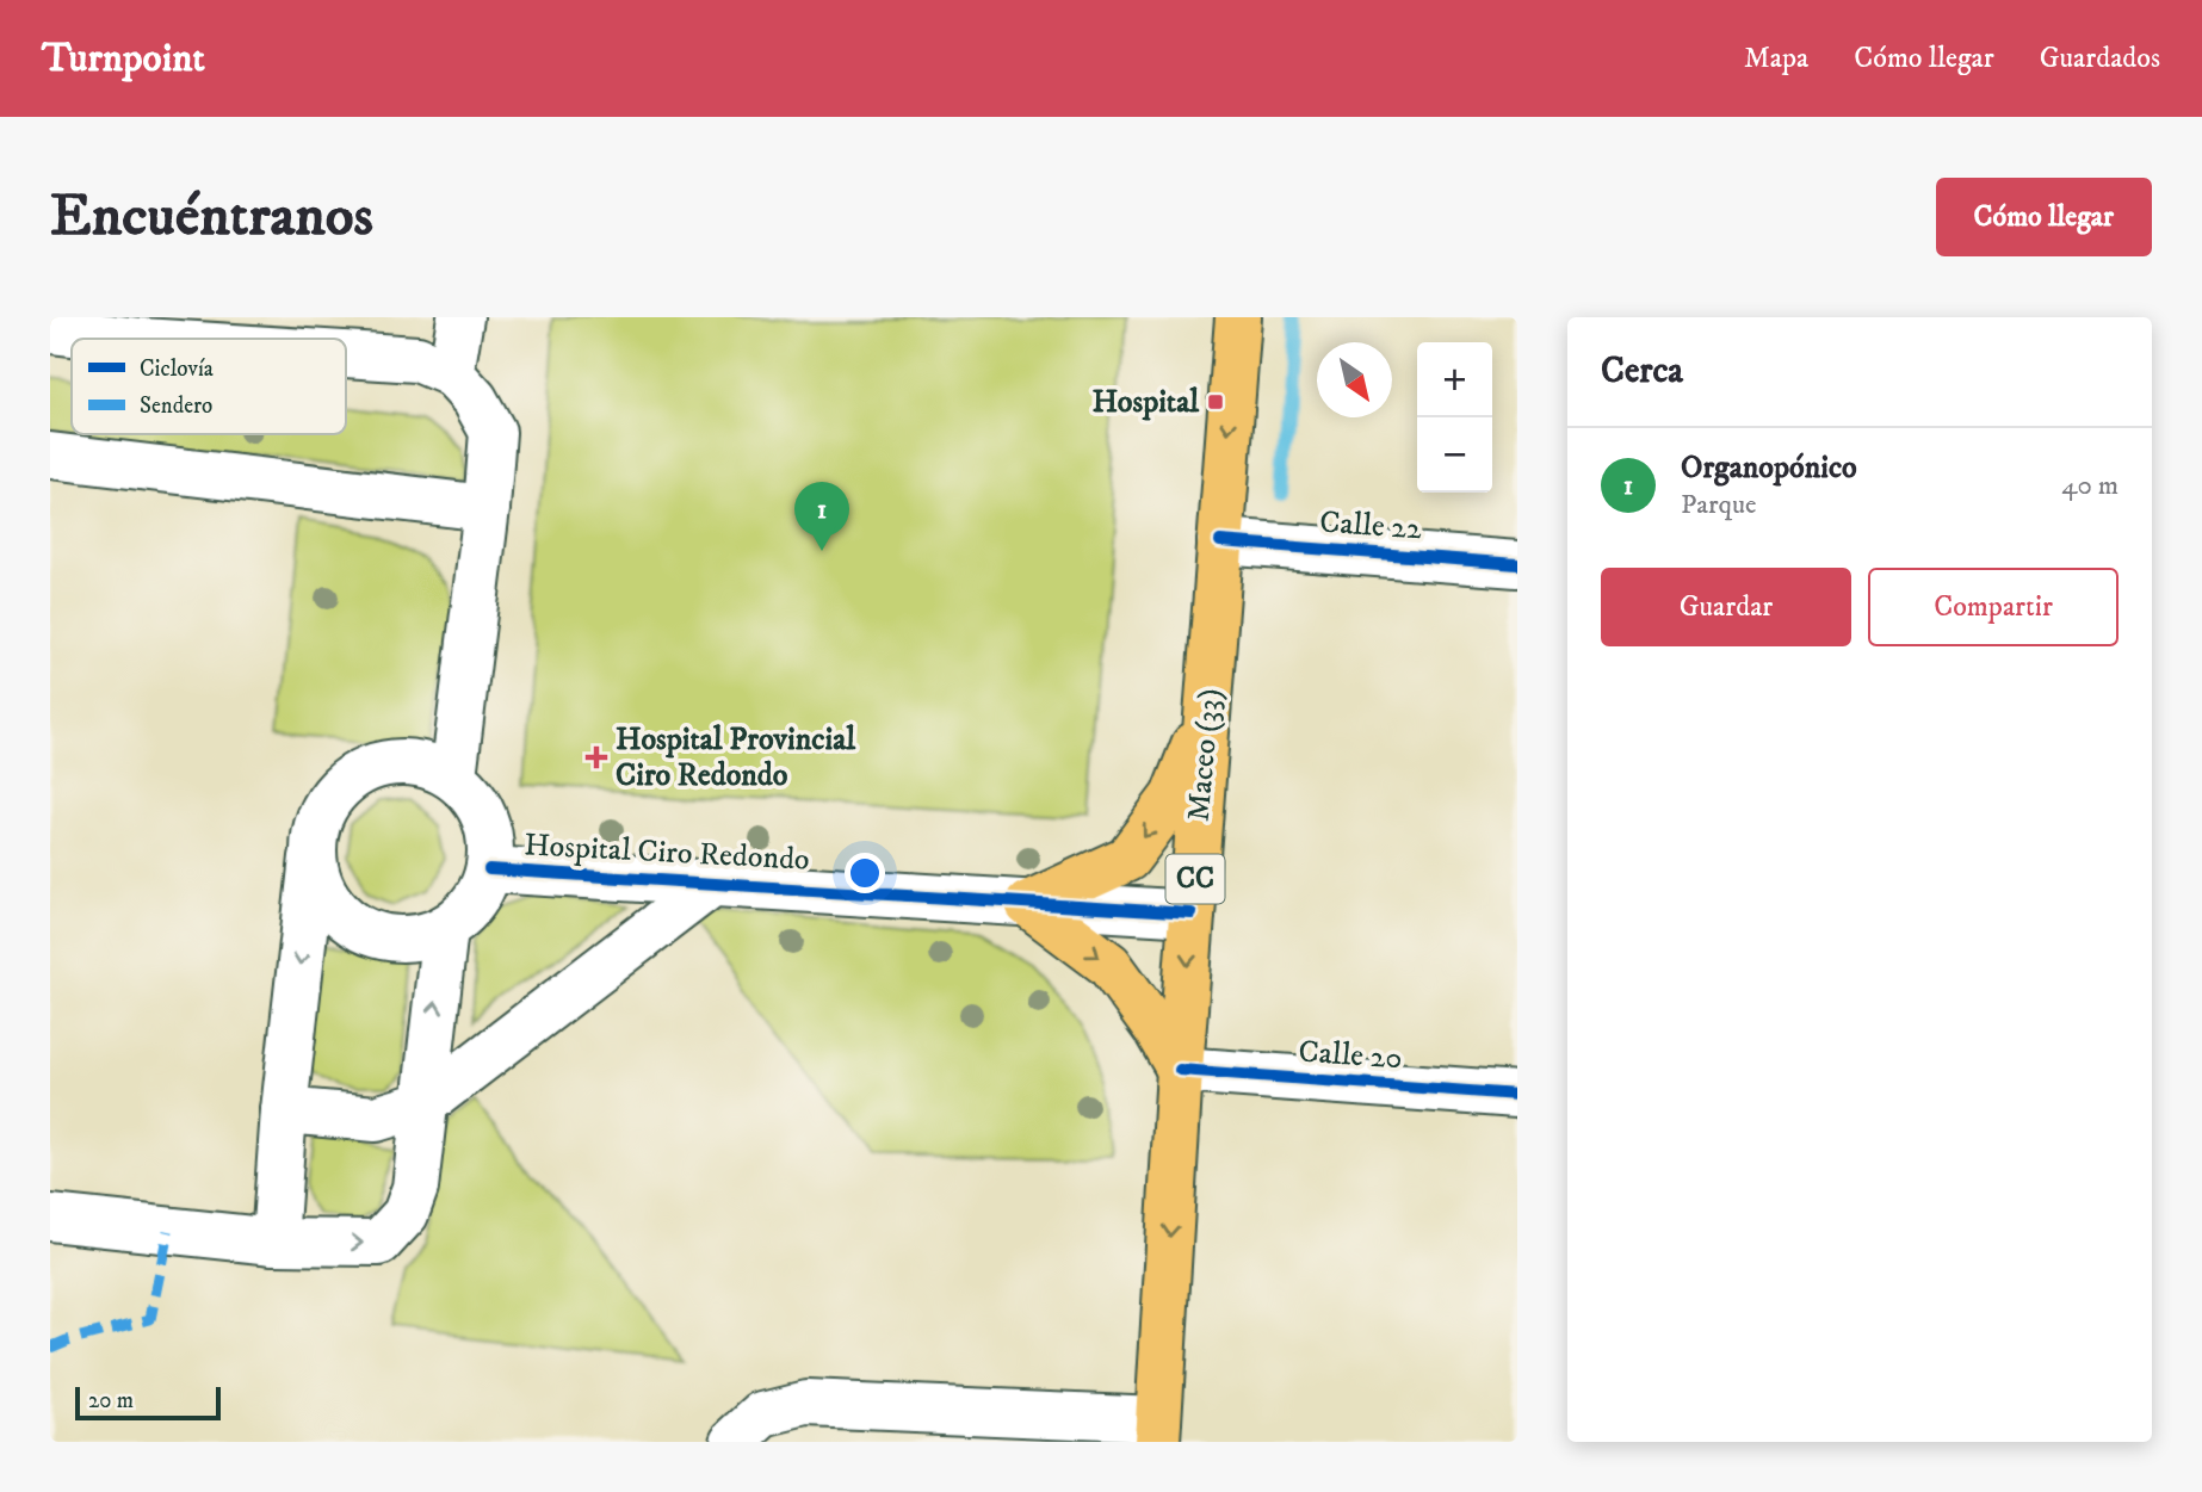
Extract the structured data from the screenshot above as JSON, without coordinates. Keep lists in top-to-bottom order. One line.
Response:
{"streets":{"main road":["Maceo (33)","CC"],"street":["Calle 22","Hospital Ciro Redondo","Calle 20"]},"crossings":[["Calle 22","Maceo (33)"],["Maceo (33)","Hospital Ciro Redondo"],["Maceo (33)","Calle 20"]],"one_way":["Maceo (33)"],"places":{"transit":["Hospital"],"health":["Hospital Provincial Ciro Redondo"]},"legend":["Ciclovía","Sendero"],"scale_bar":"20 m","north":"bottom right","page":{"header":"Turnpoint","nav":["Mapa","Cómo llegar","Guardados"],"buttons":["Cómo llegar",["Guardar","Compartir"]],"title":"Encuéntranos","heading":"Cerca","map_buttons":["+","−"],"list":[{"mark":"1","name":"Organopónico","note":"Parque","value":"40 m"}],"pins":"1","scale":"20 m"}}
